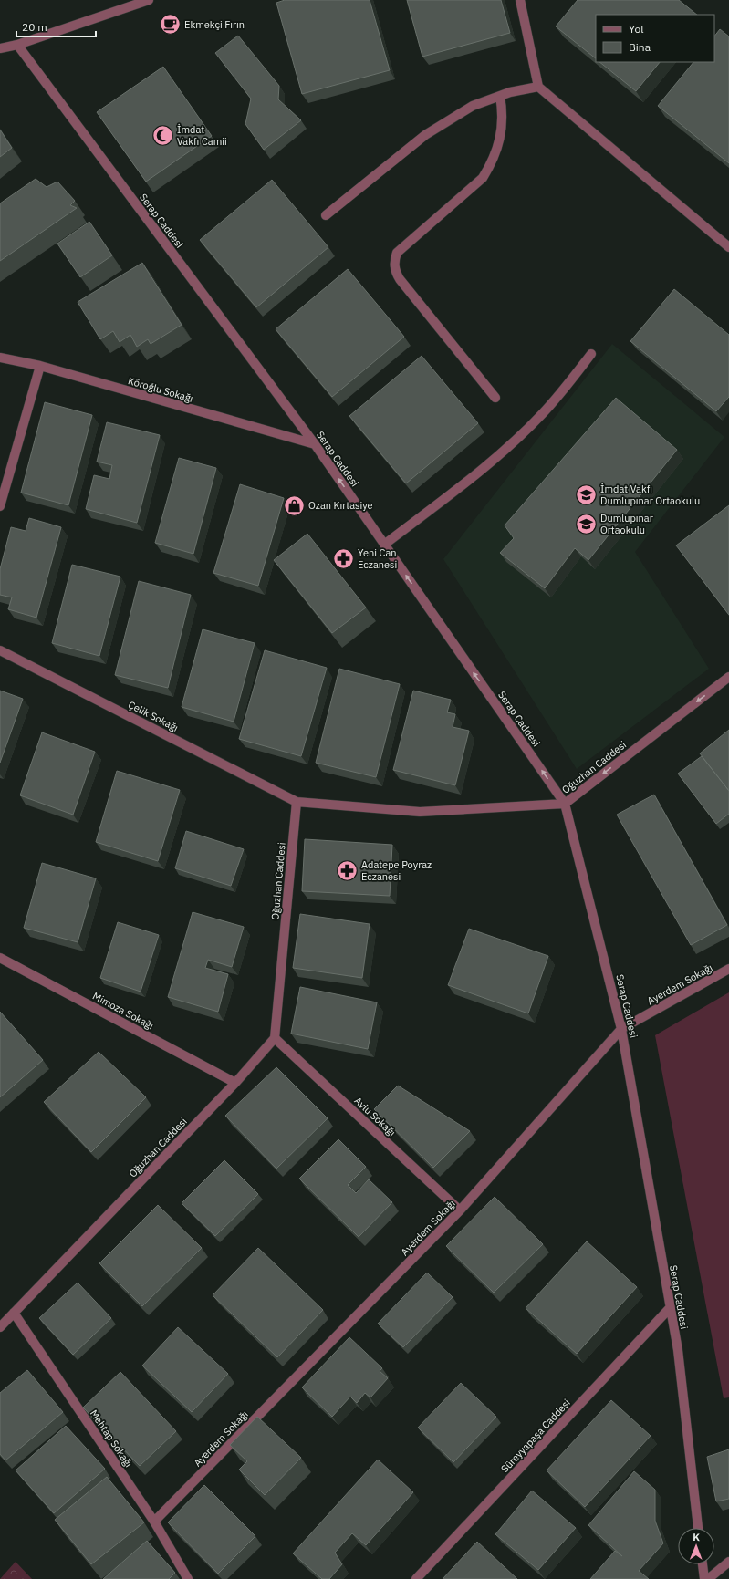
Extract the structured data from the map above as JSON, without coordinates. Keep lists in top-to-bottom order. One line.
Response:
{"streets":{"street":["Serap Caddesi","Köroğlu Sokağı","Çelik Sokağı","Oğuzhan Caddesi","Ayerdem Sokağı","Mimoza Sokağı","Avlu Sokağı","Süreyyapaşa Caddesi","Mehtap Sokağı"]},"crossings":[["Serap Caddesi","Köroğlu Sokağı"],["Serap Caddesi","Oğuzhan Caddesi"],["Serap Caddesi","Ayerdem Sokağı"],["Serap Caddesi","Süreyyapaşa Caddesi"],["Çelik Sokağı","Oğuzhan Caddesi"],["Oğuzhan Caddesi","Mimoza Sokağı"],["Oğuzhan Caddesi","Avlu Sokağı"],["Oğuzhan Caddesi","Mehtap Sokağı"],["Ayerdem Sokağı","Avlu Sokağı"],["Ayerdem Sokağı","Mehtap Sokağı"]],"places":{"cafe":["Ekmekçi Fırın"],"mosque":["İmdat Vakfı Camii"],"school or university":["İmdat Vakfı Dumlupınar Ortaokulu","Dumlupınar Ortaokulu"],"shop":["Ozan Kırtasiye"],"pharmacy":["Yeni Can Eczanesi","Adatepe Poyraz Eczanesi"]},"legend":["Yol","Bina"],"scale_bar":"20 m","north":"top"}
